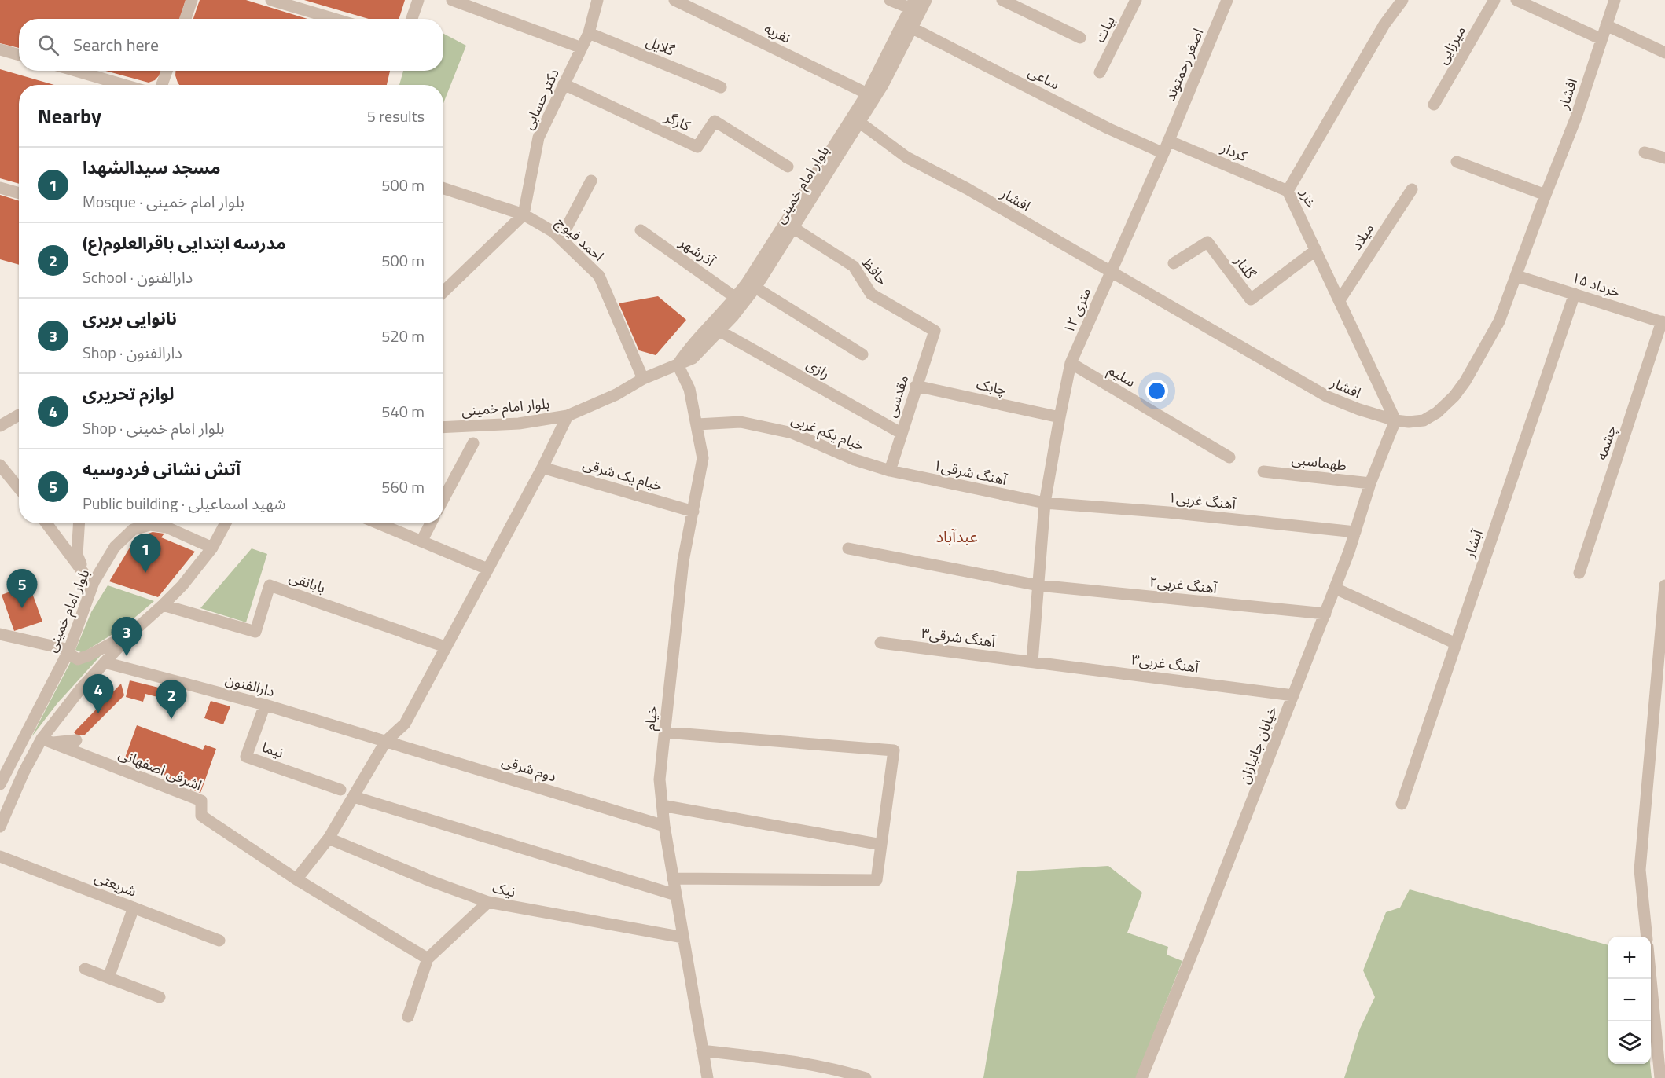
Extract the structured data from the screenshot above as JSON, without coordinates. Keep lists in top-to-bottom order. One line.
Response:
{"streets":{"street":["بیات","نفریه","میرزایی","گلایل","اصغر رحمتوند","ساعی","افشار","دکتر حسابی","کارگر","کردار","بلوار امام خمینی","خزر","میلاد","احمد فیوج","آذرشهر","گلنار","حافظ","۱۵ خرداد","۱۲ متری","رازی","سلیم","چابک","مقدسی","خیام یکم غربی","چشمه","طهماسبی","آهنگ شرقی۱","خیام یک شرقی","آهنگ غربی۱","آبشار","بابانقی","آهنگ غربی۲","آهنگ شرقی۳","آهنگ غربی۳","دارالفنون","خیام","خیابان جانبازان","نیما","دوم شرقی","اشرفی اصفهانی","شریعتی","نیک"]},"crossings":[["نفریه","بلوار امام خمینی"],["گلایل","دکتر حسابی"],["اصغر رحمتوند","کردار"],["اصغر رحمتوند","۱۲ متری"],["ساعی","بلوار امام خمینی"],["ساعی","۱۲ متری"],["افشار","بلوار امام خمینی"],["افشار","خزر"],["افشار","۱۵ خرداد"],["افشار","۱۲ متری"],["افشار","خیابان جانبازان"],["دکتر حسابی","کارگر"],["دکتر حسابی","احمد فیوج"],["کردار","خزر"],["کردار","۱۲ متری"],["بلوار امام خمینی","احمد فیوج"],["بلوار امام خمینی","آذرشهر"],["بلوار امام خمینی","حافظ"],["بلوار امام خمینی","رازی"],["بلوار امام خمینی","خیام"],["خزر","میلاد"],["خزر","گلنار"],["خزر","خیابان جانبازان"],["حافظ","مقدسی"],["۱۵ خرداد","چشمه"],["۱۵ خرداد","آبشار"],["۱۲ متری","سلیم"],["۱۲ متری","چابک"],["۱۲ متری","آهنگ شرقی۱"],["۱۲ متری","آهنگ غربی۱"],["۱۲ متری","آهنگ غربی۲"],["۱۲ متری","آهنگ شرقی۳"],["۱۲ متری","آهنگ غربی۳"],["رازی","مقدسی"],["چابک","مقدسی"],["مقدسی","خیام یکم غربی"],["مقدسی","آهنگ شرقی۱"],["خیام یکم غربی","آهنگ شرقی۱"],["خیام یکم غربی","خیام"],["طهماسبی","خیابان جانبازان"],["آهنگ شرقی۱","آهنگ غربی۱"],["خیام یک شرقی","خیام"],["آهنگ غربی۱","خیابان جانبازان"],["آهنگ غربی۲","خیابان جانبازان"],["آهنگ شرقی۳","آهنگ غربی۳"],["آهنگ غربی۳","خیابان جانبازان"],["دارالفنون","نیما"],["دارالفنون","دوم شرقی"],["خیام","دوم شرقی"],["خیام","نیک"]],"districts":["عبدآباد"],"page":{"search":"Search here","heading":["Nearby","5 results"],"list":[{"mark":"1","name":"مسجد سیدالشهدا","note":"Mosque · بلوار امام خمینی","value":"500 m"},{"mark":"2","name":"مدرسه ابتدایی باقرالعلوم(ع)","note":"School · دارالفنون","value":"500 m"},{"mark":"3","name":"نانوایی بربری","note":"Shop · دارالفنون","value":"520 m"},{"mark":"4","name":"لوازم تحریری","note":"Shop · بلوار امام خمینی","value":"540 m"},{"mark":"5","name":"آتش نشانی فردوسیه","note":"Public building · شهید اسماعیلی","value":"560 m"}],"pins":["1","5","3","4","2"],"map_buttons":["+","−"]}}
